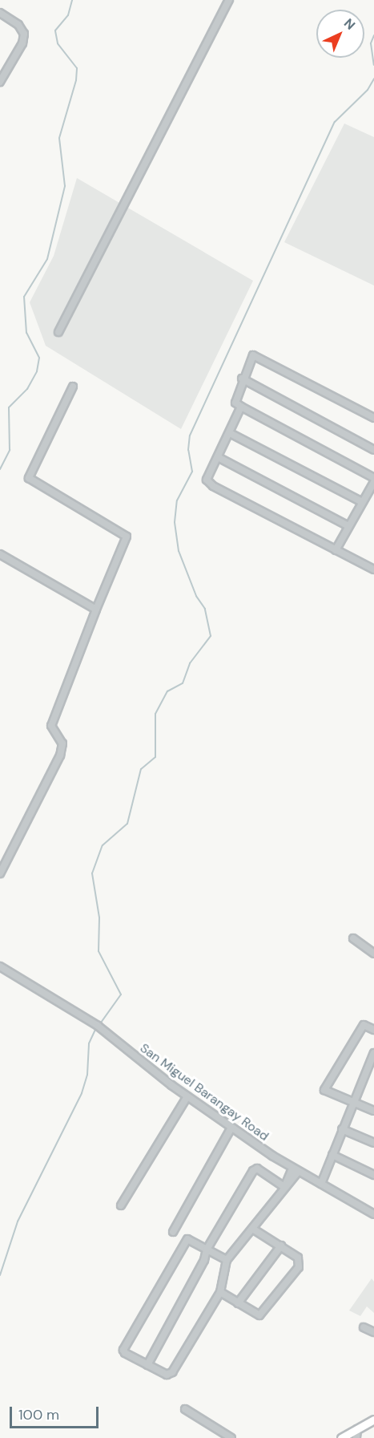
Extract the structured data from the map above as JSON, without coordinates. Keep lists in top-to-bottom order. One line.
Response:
{"streets":{"street":["San Miguel Barangay Road"]},"scale_bar":"100 m","north":"top right"}
